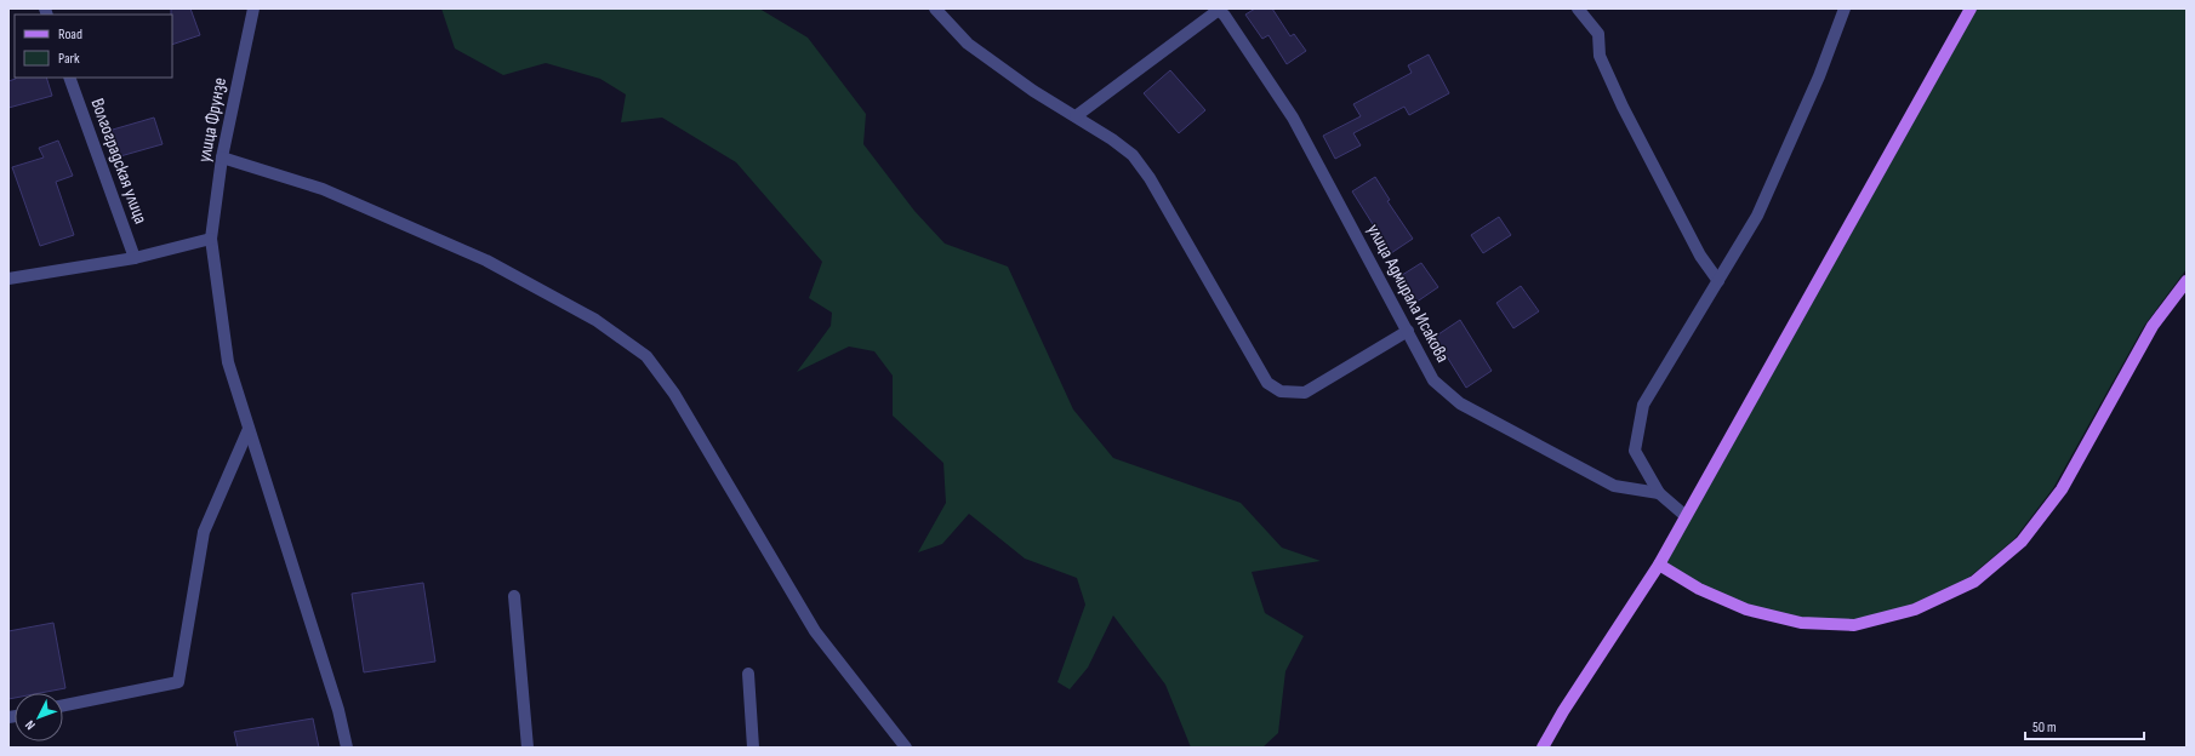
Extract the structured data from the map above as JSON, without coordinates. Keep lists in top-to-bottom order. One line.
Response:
{"streets":{"street":["улица Фрунзе","Волгоградская улица","улица Адмирала Исакова"]},"legend":["Road","Park"],"scale_bar":"50 m","north":"bottom left"}
